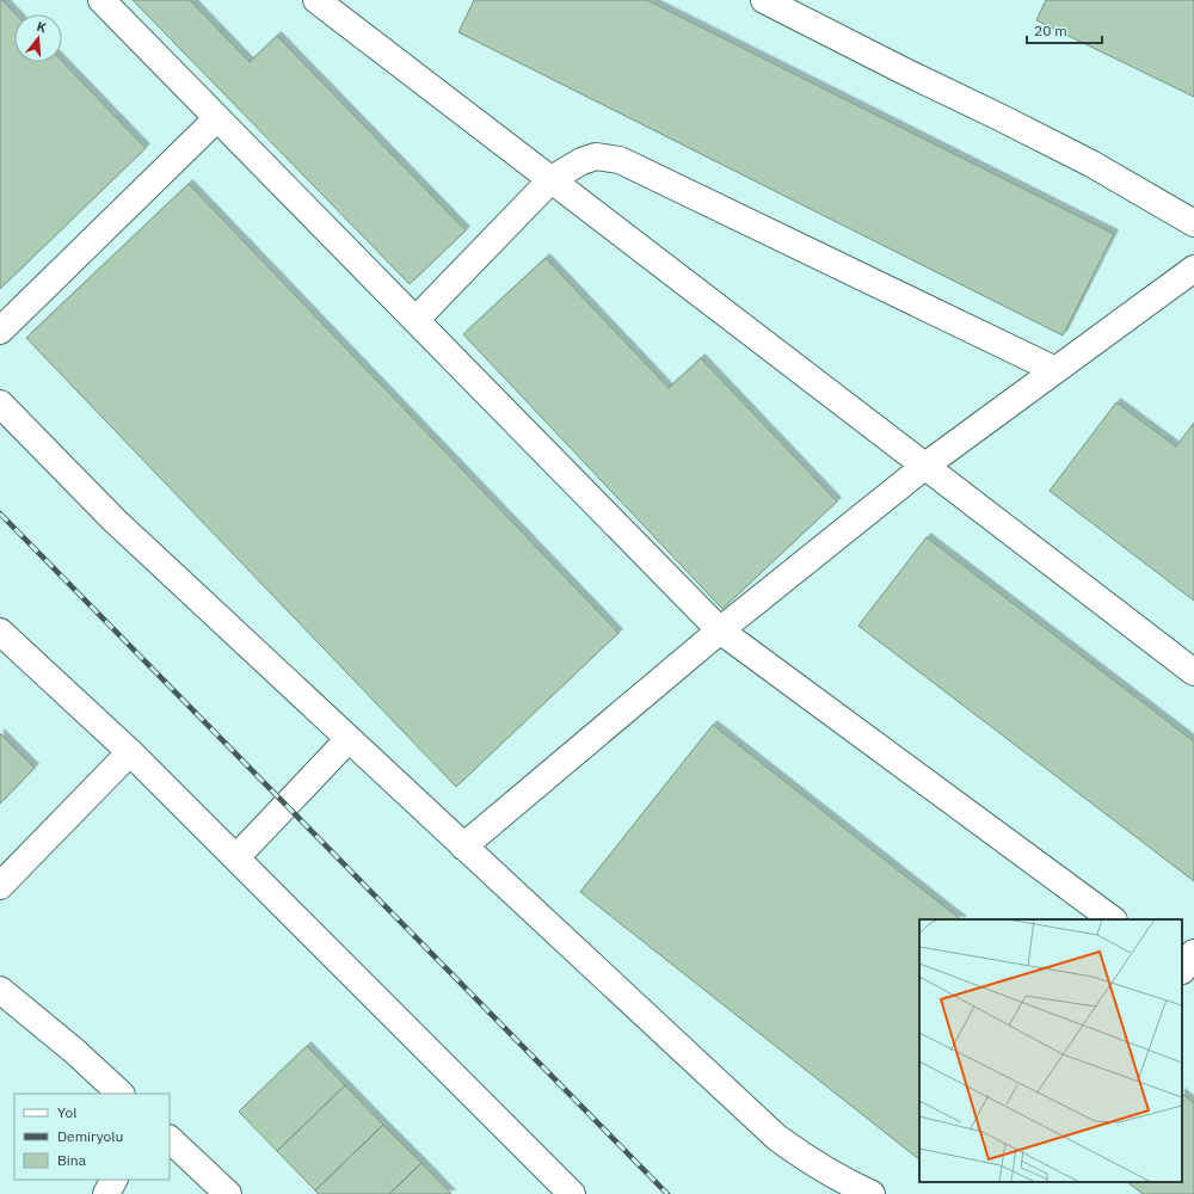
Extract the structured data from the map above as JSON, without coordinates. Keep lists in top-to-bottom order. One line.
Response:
{"legend":["Yol","Demiryolu","Bina"],"scale_bar":"20 m","north":"top"}
